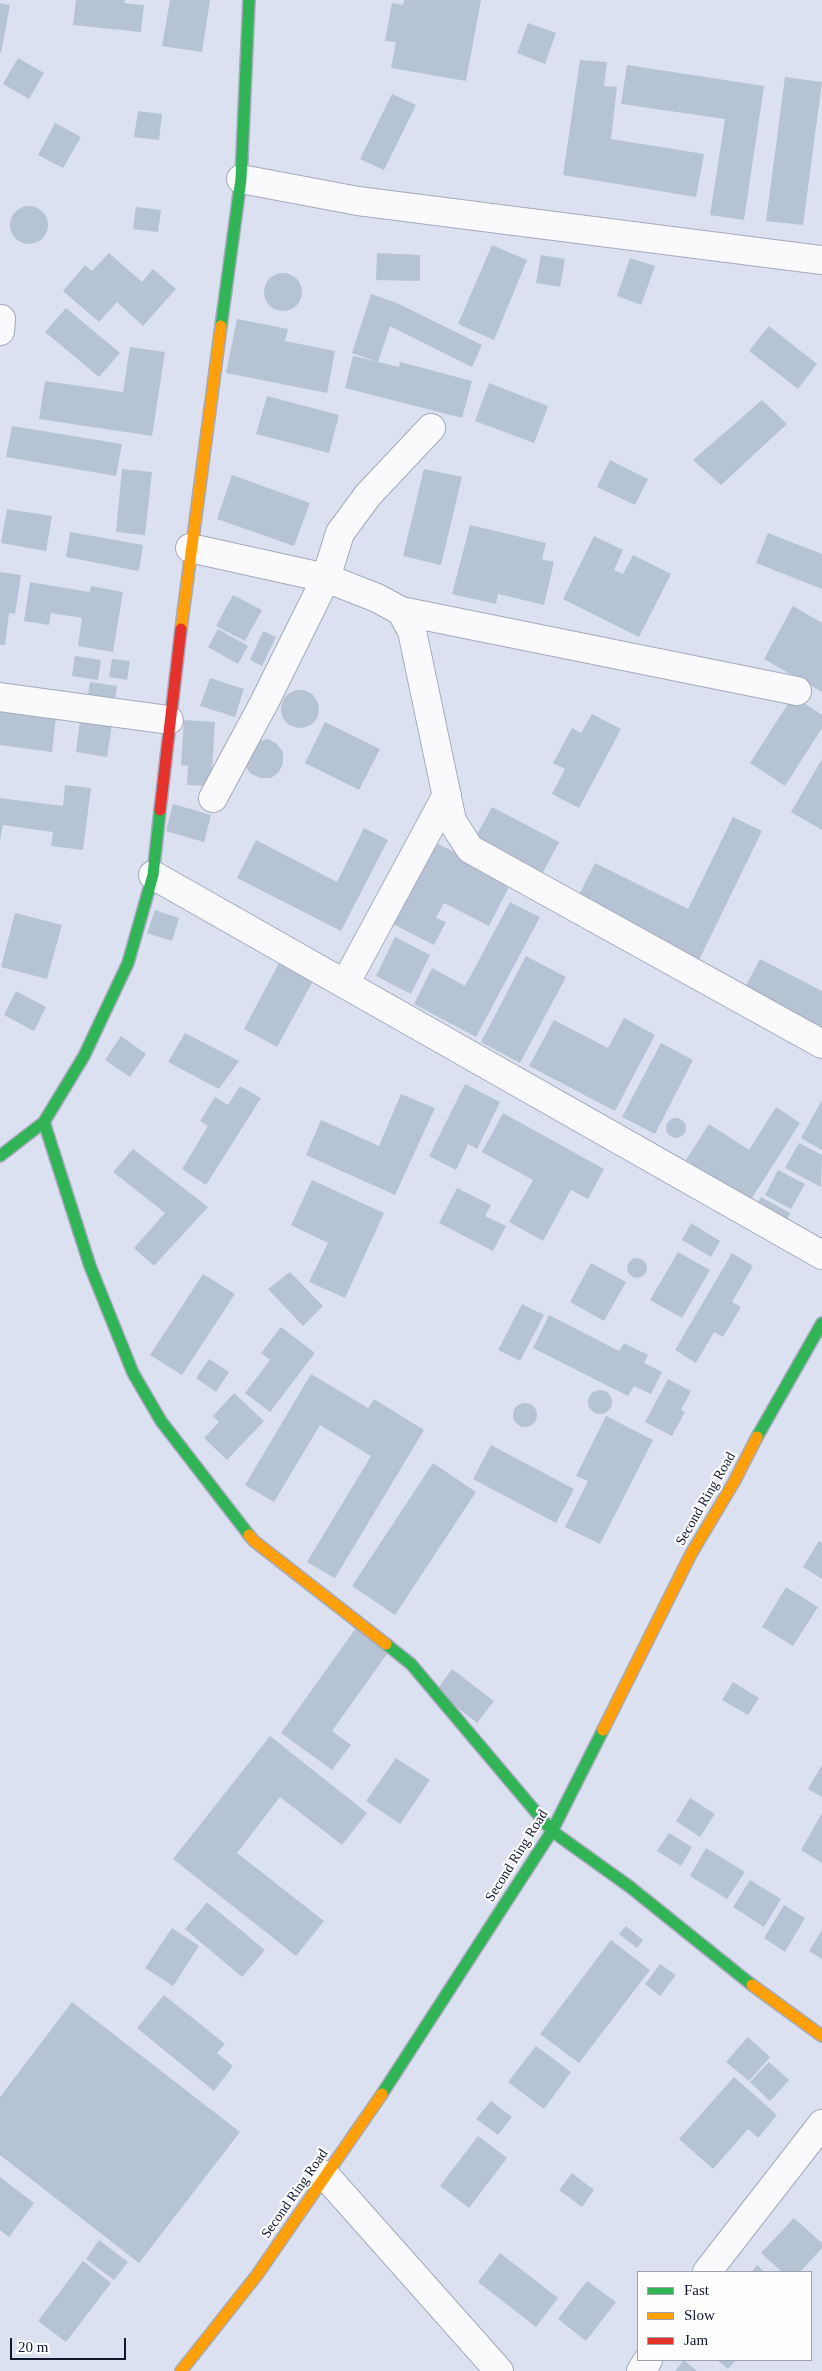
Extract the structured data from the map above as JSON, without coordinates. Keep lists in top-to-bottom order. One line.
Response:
{"streets":{"street":["Second Ring Road"]},"legend":["Fast","Slow","Jam"],"scale_bar":"20 m"}
